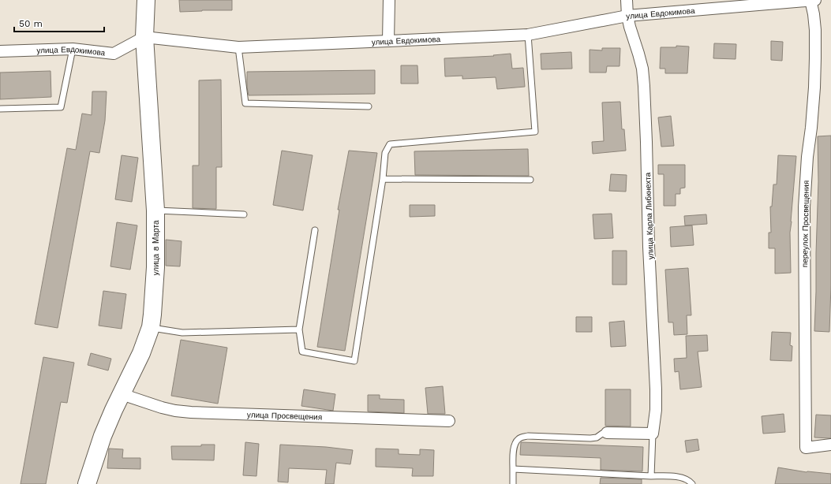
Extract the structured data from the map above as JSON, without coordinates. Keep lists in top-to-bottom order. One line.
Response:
{"streets":{"main road":["улица 8 Марта"],"street":["улица Евдокимова","улица Карла Либкнехта","переулок Просвещения","улица Просвещения"]},"crossings":[["улица Евдокимова","улица Карла Либкнехта"],["улица Евдокимова","переулок Просвещения"],["улица Евдокимова","улица 8 Марта"],["улица 8 Марта","улица Просвещения"]],"scale_bar":"50 m"}
